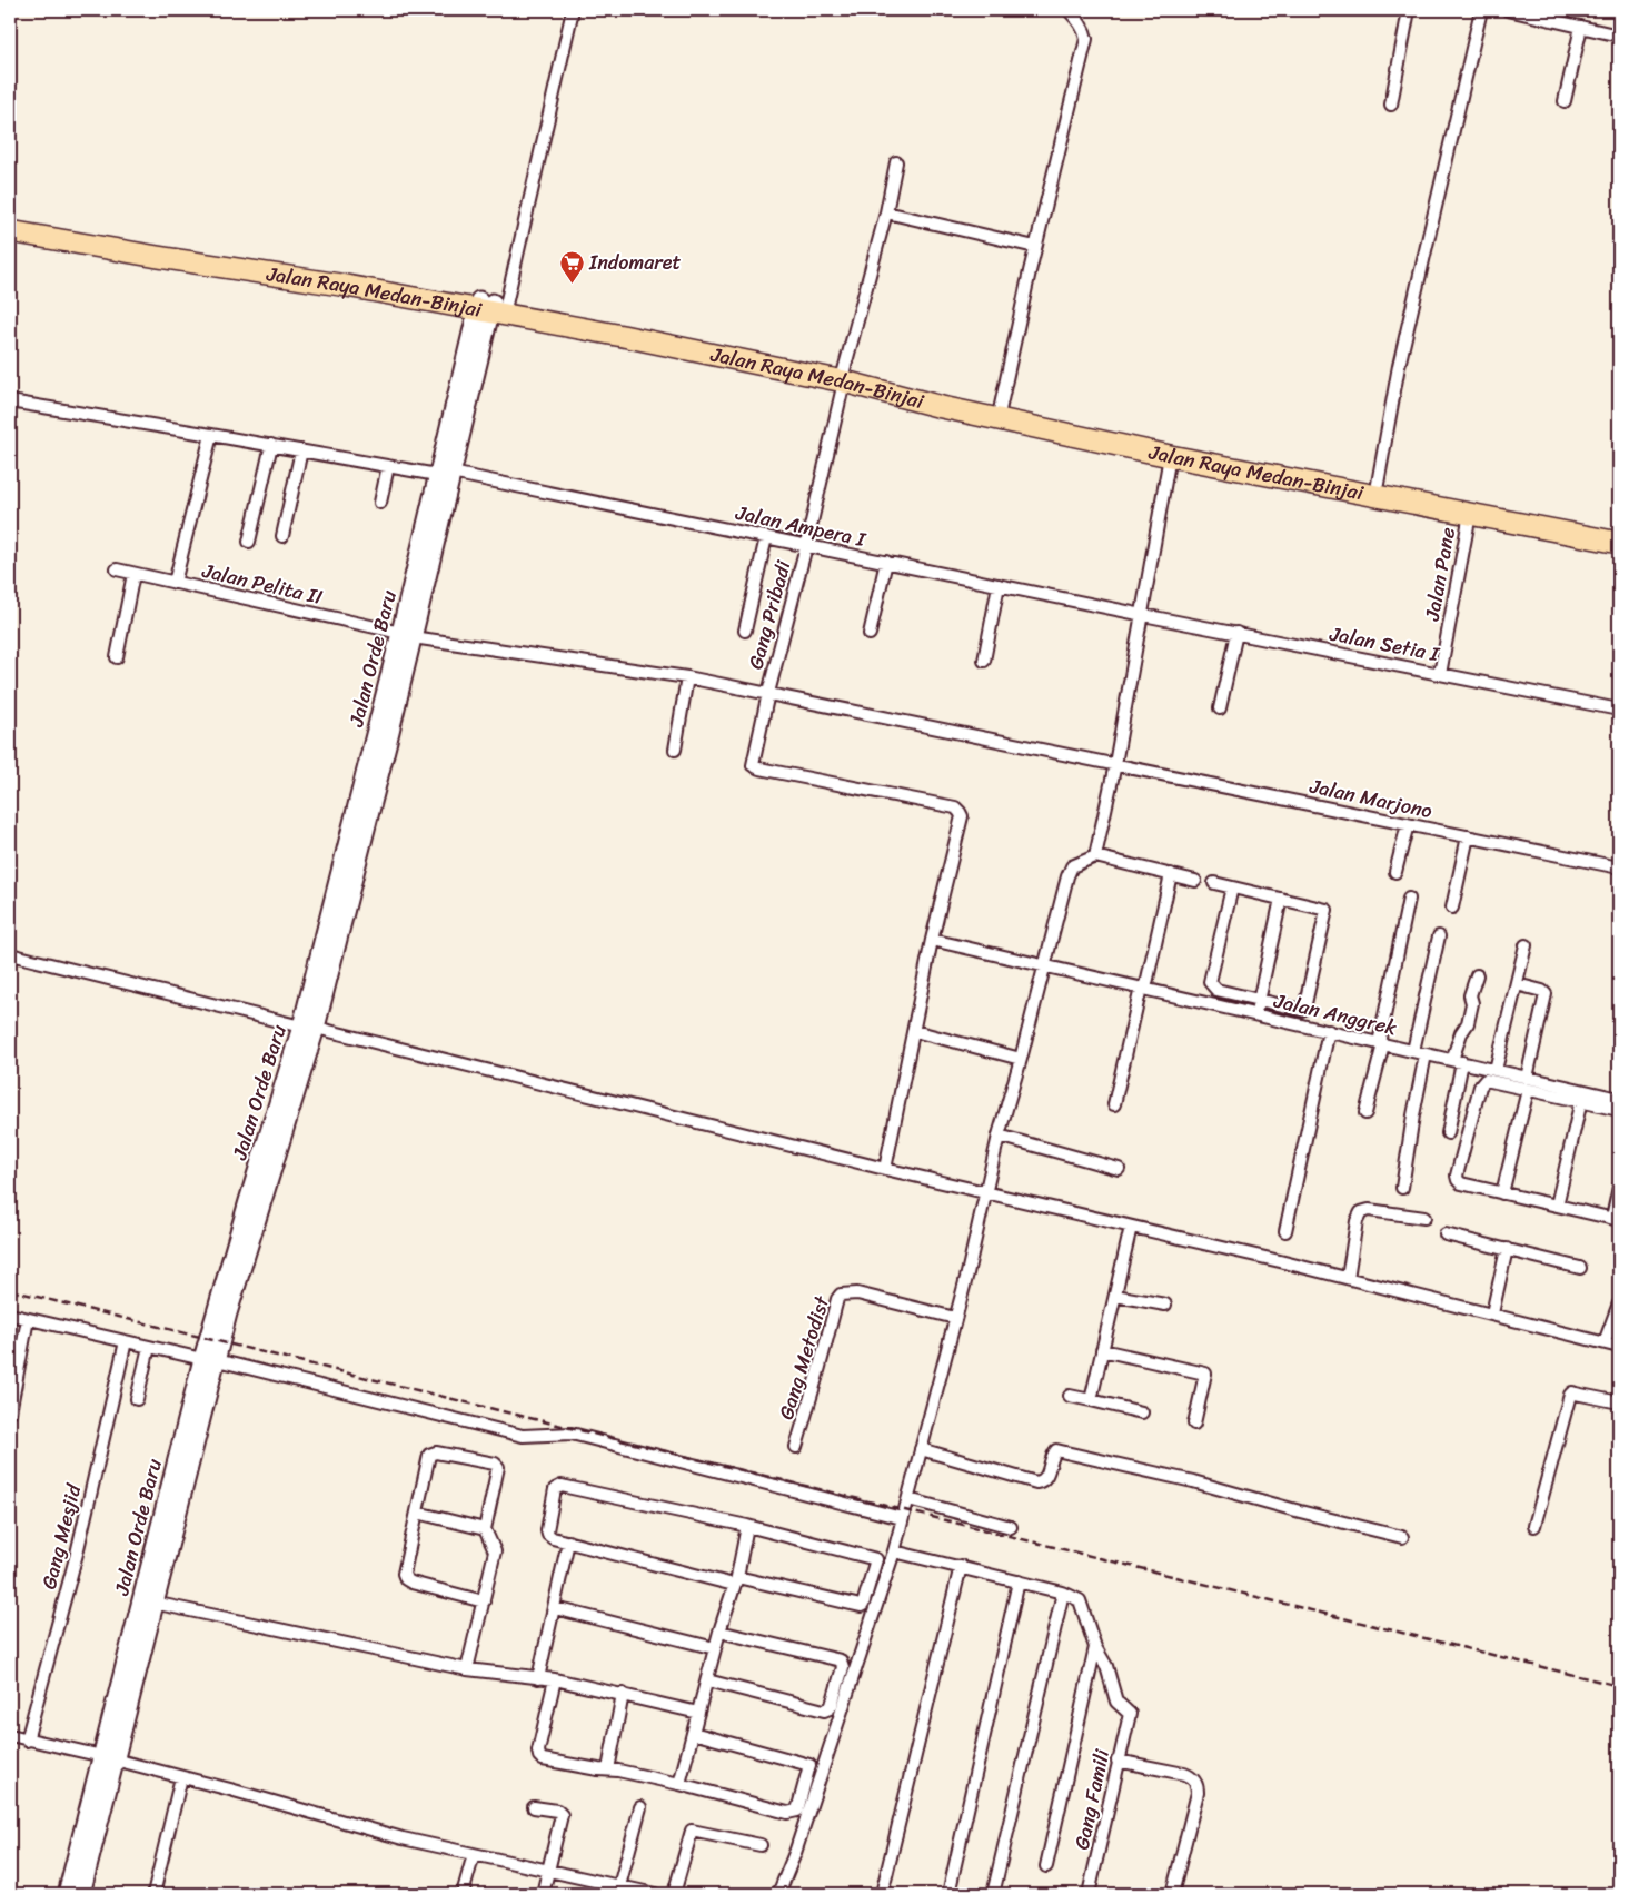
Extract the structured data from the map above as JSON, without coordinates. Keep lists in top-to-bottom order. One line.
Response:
{"streets":{"highway":["Jalan Raya Medan-Binjai"],"main road":["Jalan Orde Baru"],"street":["Jalan Ampera I","Jalan Pane","Jalan Pelita II","Gang Pribadi","Jalan Setia I","Jalan Marjono","Jalan Anggrek","Gang Metodist","Gang Mesjid","Gang Famili"]},"crossings":[["Jalan Raya Medan-Binjai","Jalan Pane"],["Jalan Raya Medan-Binjai","Gang Pribadi"],["Jalan Raya Medan-Binjai","Jalan Orde Baru"],["Jalan Ampera I","Gang Pribadi"],["Jalan Ampera I","Jalan Setia I"],["Jalan Ampera I","Jalan Orde Baru"],["Jalan Pane","Jalan Setia I"],["Jalan Pelita II","Gang Pribadi"],["Jalan Pelita II","Jalan Orde Baru"],["Jalan Pelita II","Jalan Marjono"],["Gang Pribadi","Jalan Marjono"],["Gang Pribadi","Jalan Anggrek"]],"places":{"supermarket":["Indomaret"]}}
